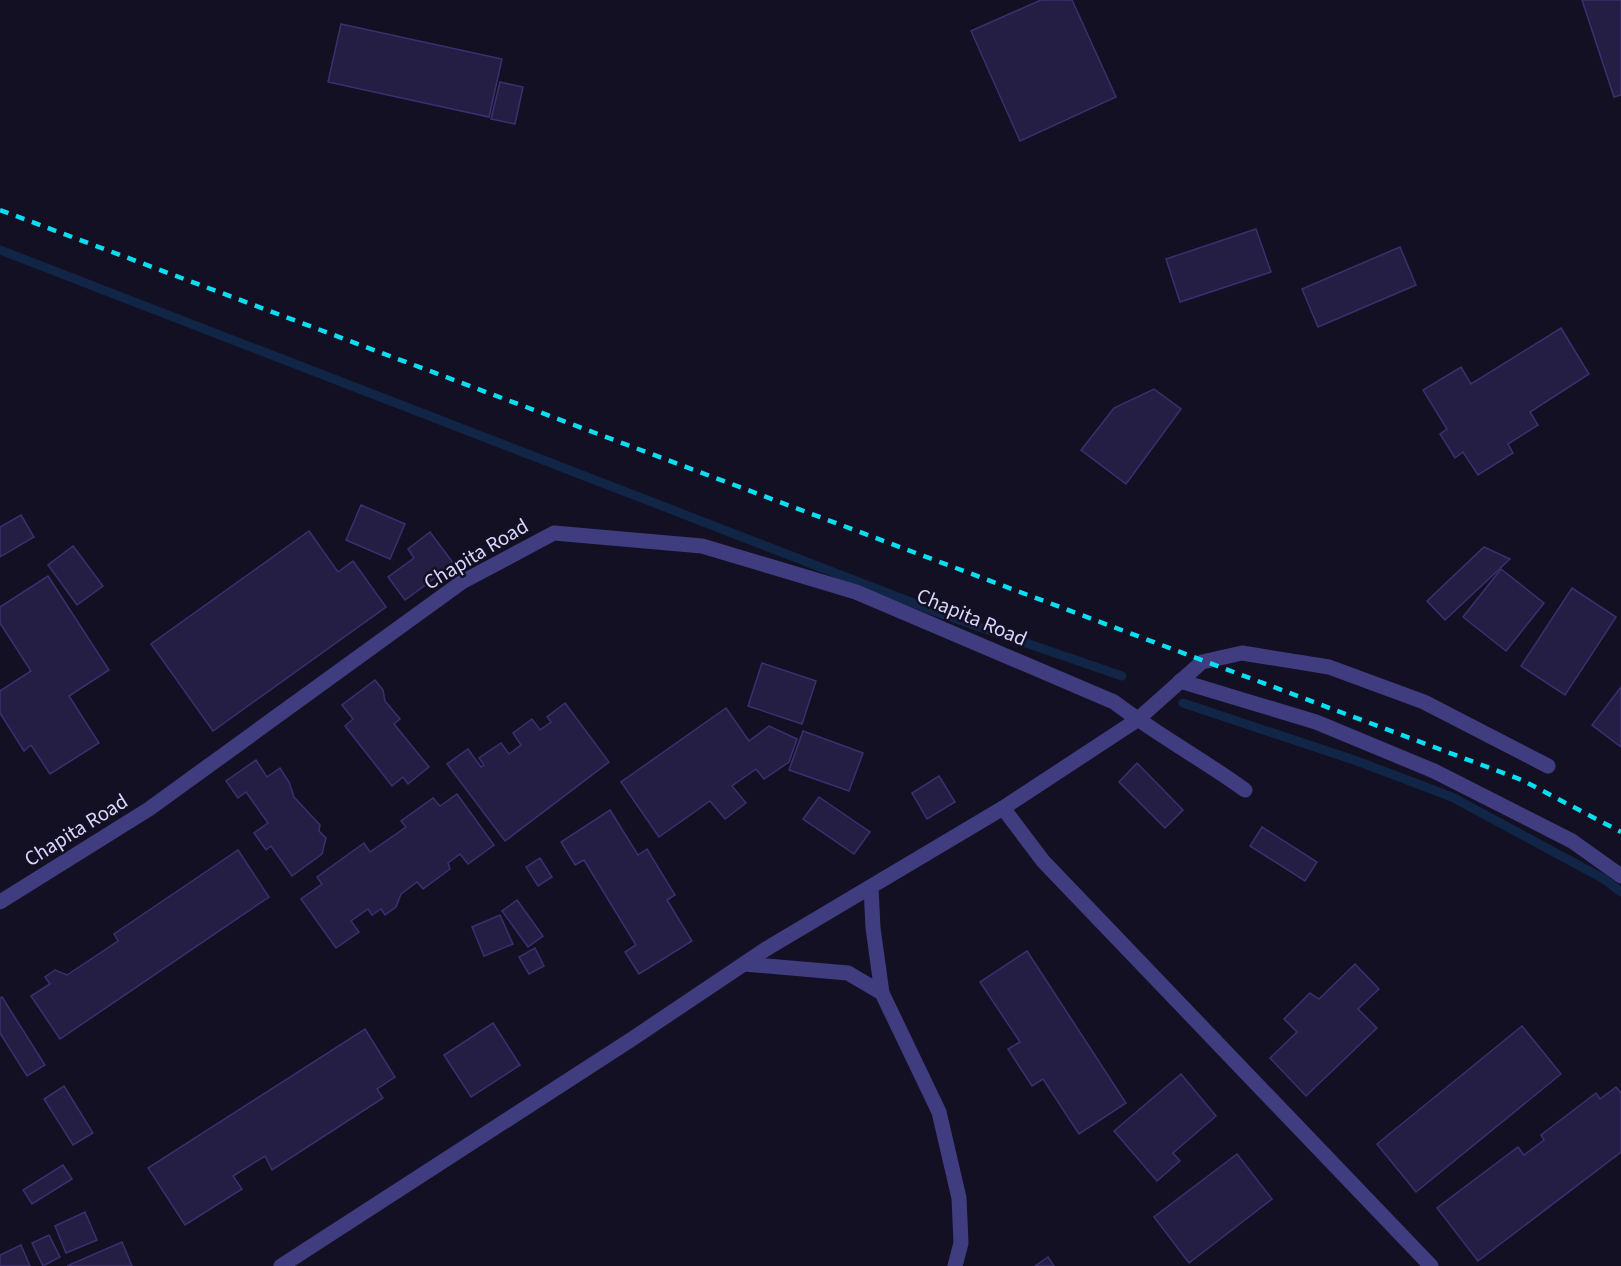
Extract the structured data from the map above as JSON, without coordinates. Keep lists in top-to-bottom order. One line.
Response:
{"streets":{"street":["Chapita Road"]}}
